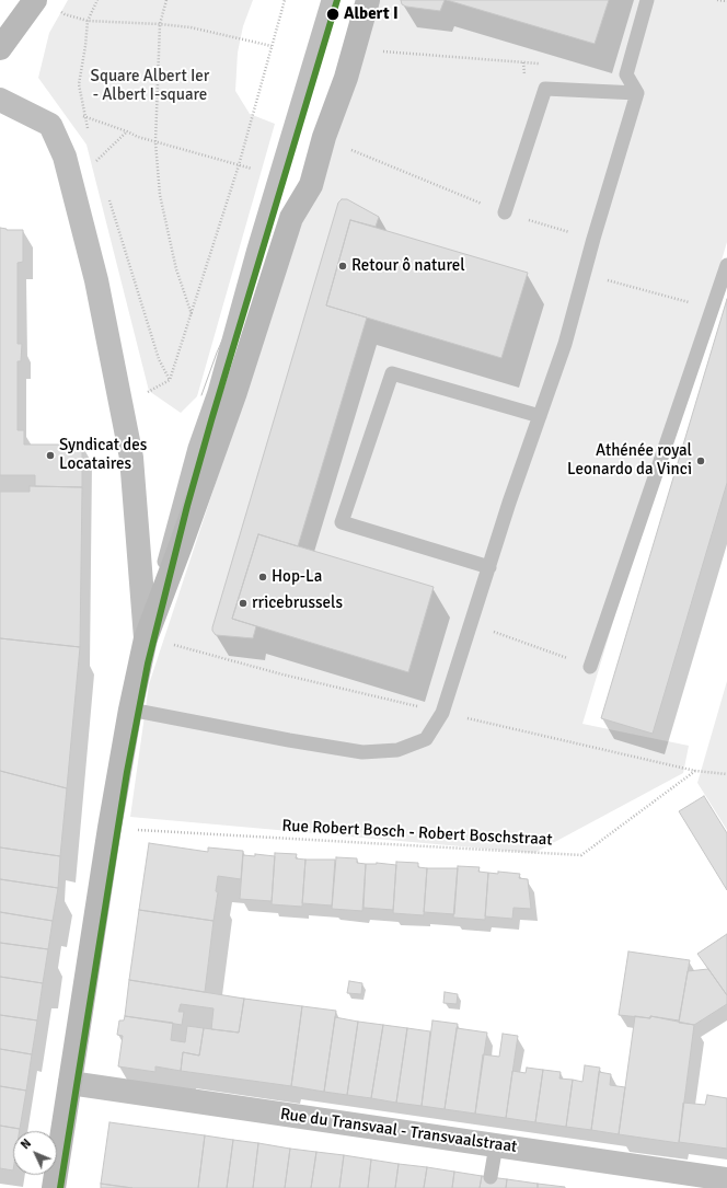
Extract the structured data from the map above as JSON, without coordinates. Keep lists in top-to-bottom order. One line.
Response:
{"streets":{"street":["Rue du Transvaal - Transvaalstraat"],"path":["Rue Robert Bosch - Robert Boschstraat"]},"parks":["Square Albert Ier - Albert I-square"],"places":["Albert I","Retour ô naturel","Syndicat des Locataires","Athénée royal Leonardo da Vinci","Hop-La","rricebrussels"],"north":"top left"}
